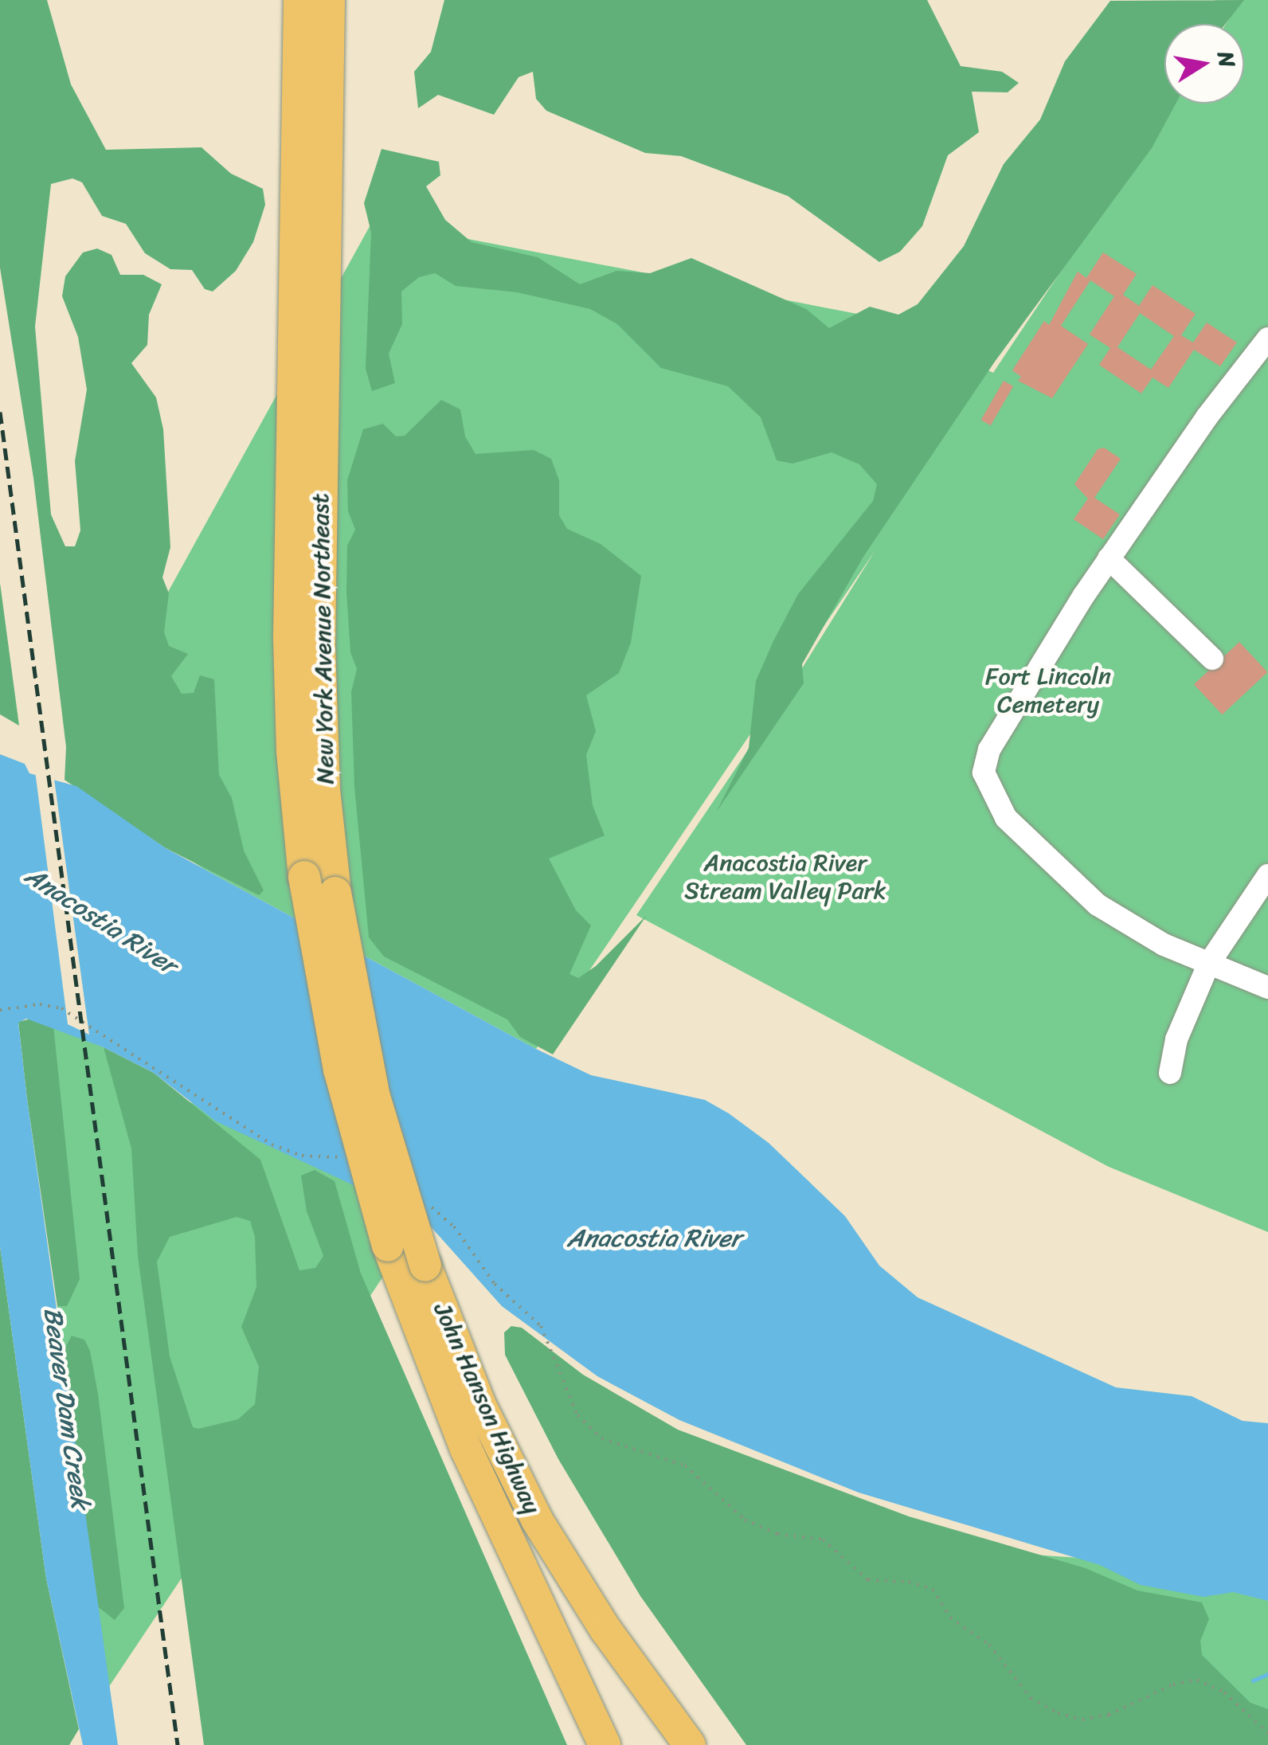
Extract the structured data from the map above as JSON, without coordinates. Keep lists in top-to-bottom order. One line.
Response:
{"streets":{"highway":["New York Avenue Northeast","John Hanson Highway"]},"crossings":[["New York Avenue Northeast","John Hanson Highway"]],"water":["Anacostia River","Beaver Dam Creek"],"parks":["Fort Lincoln Cemetery","Anacostia River Stream Valley Park"],"north":"right"}
